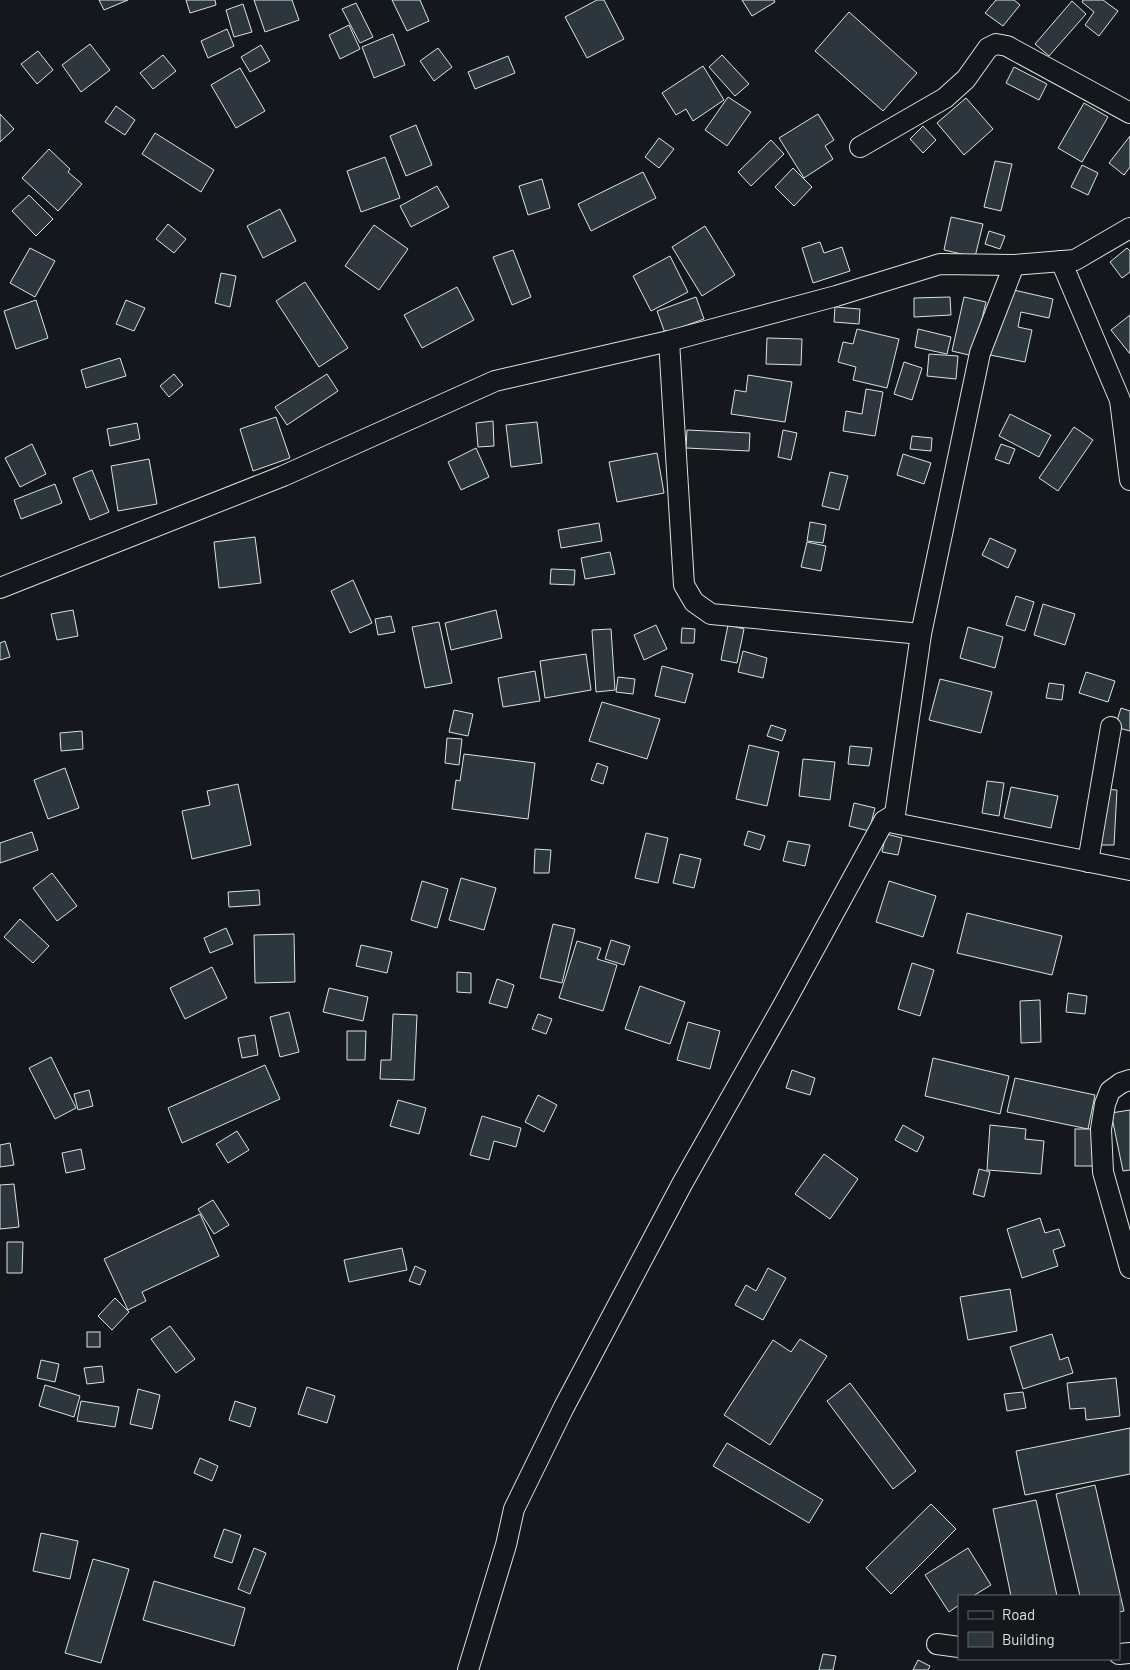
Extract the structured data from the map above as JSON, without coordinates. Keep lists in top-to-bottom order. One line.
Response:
{"legend":["Road","Building"]}
